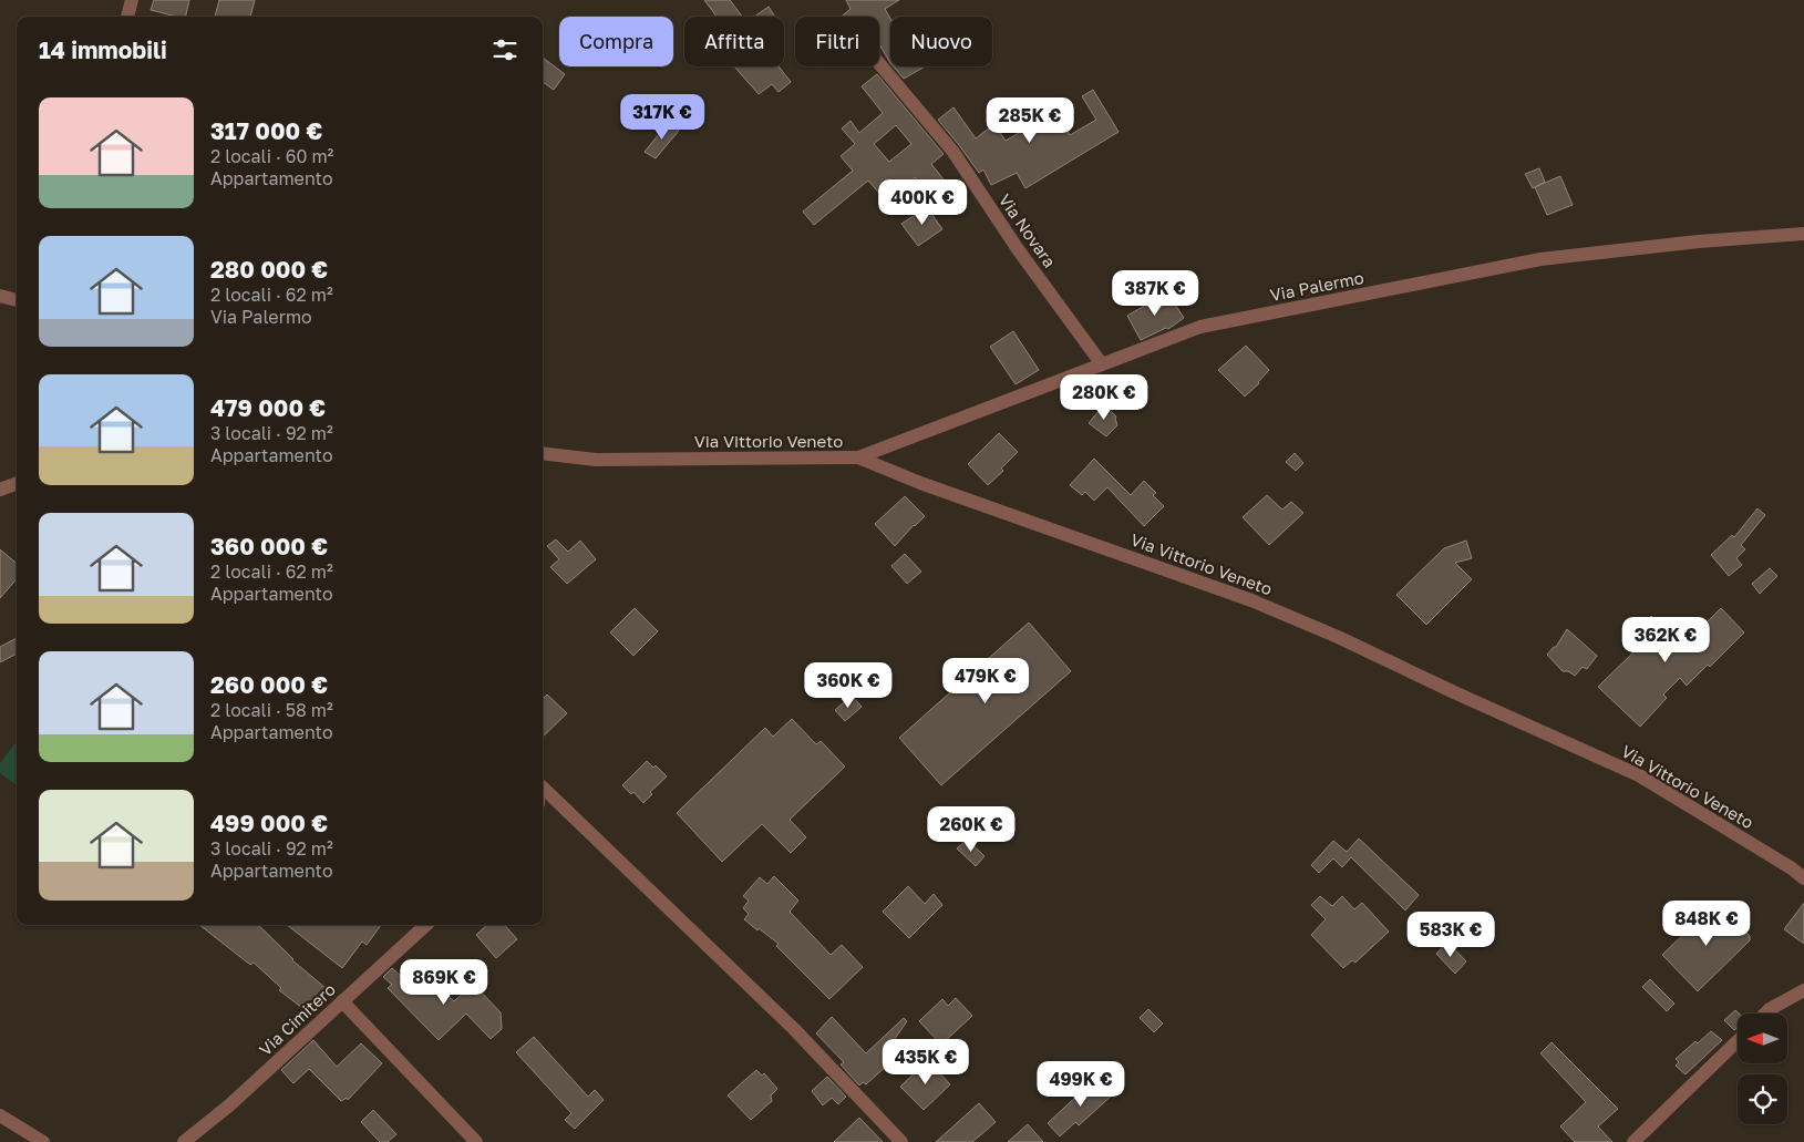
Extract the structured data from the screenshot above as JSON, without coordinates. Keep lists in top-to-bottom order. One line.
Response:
{"streets":{"street":["Via Novara","Via Palermo","Via Vittorio Veneto","Via Cimitero"]},"crossings":[["Via Novara","Via Palermo"],["Via Palermo","Via Vittorio Veneto"]],"north":"left","page":{"chip":["Compra","Affitta","Filtri","Nuovo"],"heading":"14 immobili","list":[{"name":"317 000 €","note":"2 locali · 60 m² · Appartamento"},{"name":"280 000 €","note":"2 locali · 62 m² · Via Palermo"},{"name":"479 000 €","note":"3 locali · 92 m² · Appartamento"},{"name":"360 000 €","note":"2 locali · 62 m² · Appartamento"},{"name":"260 000 €","note":"2 locali · 58 m² · Appartamento"},{"name":"499 000 €","note":"3 locali · 92 m² · Appartamento"}],"price":["317K €","285K €","400K €","387K €","280K €","362K €","479K €","360K €","260K €","848K €","583K €","869K €","435K €","499K €"]}}
